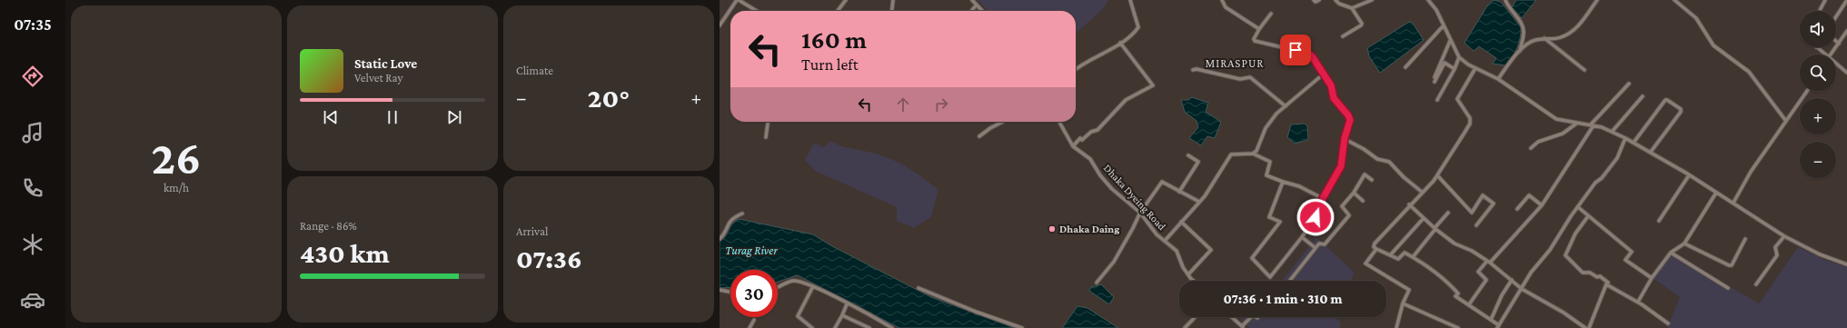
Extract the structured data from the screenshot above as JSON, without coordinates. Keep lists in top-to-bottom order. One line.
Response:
{"streets":{"street":["Dhaka Dyeing Road"]},"districts":["MIRASPUR"],"water":["Turag River"],"places":["Dhaka Daing"],"page":{"tabs":"07:35","tile":[["26","km/h"],"Climate",["Range · 86%","430 km"],["Arrival","07:36"]],"map_buttons":["+","−"],"turn":["160 m","Turn left"],"song":["Static Love","Velvet Ray"],"heat":["−","20°","+"],"limit":"30","trip":"07:36 · 1 min · 310 m"}}
